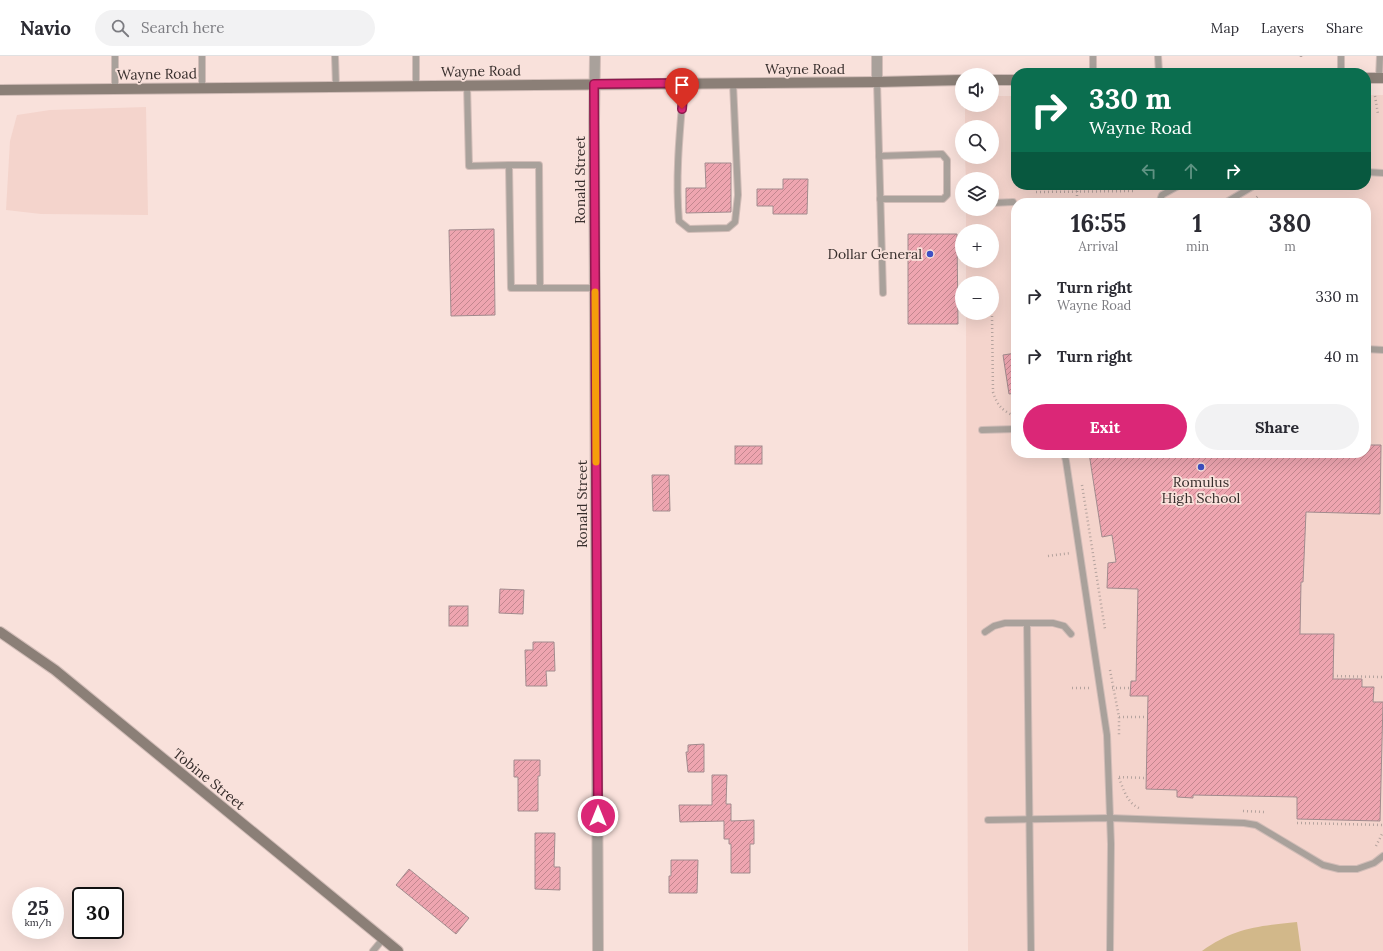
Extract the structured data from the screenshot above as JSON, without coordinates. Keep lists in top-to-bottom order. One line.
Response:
{"streets":{"main road":["Wayne Road","Tobine Street"],"street":["Ronald Street"]},"crossings":[["Wayne Road","Ronald Street"]],"places":["Dollar General","Romulus High School"],"page":{"header":"Navio","search":"Search here","nav":["Map","Layers","Share"],"map_buttons":["+","−"],"turn":["330 m","Wayne Road"],"eta":["16:55","Arrival","1","min","380","m"],"list":[{"name":"Turn right","note":"Wayne Road","value":"330 m"},{"name":"Turn right","value":"40 m"}],"buttons":["Exit","Share"],"speed":"25 km/h","limit":"30"}}
